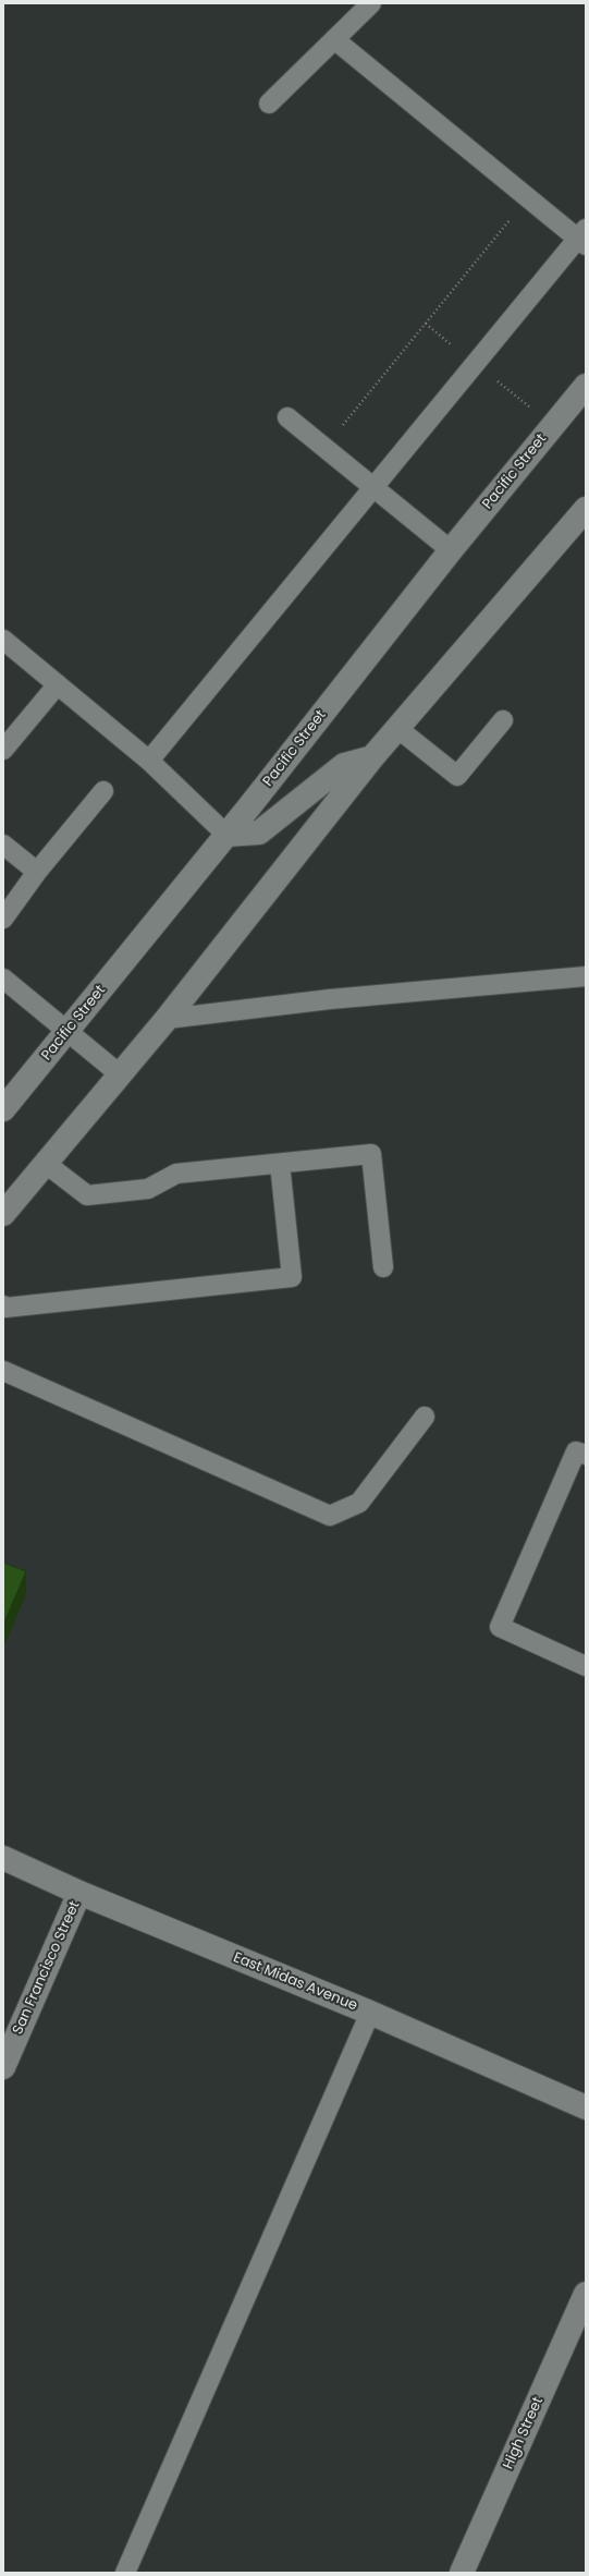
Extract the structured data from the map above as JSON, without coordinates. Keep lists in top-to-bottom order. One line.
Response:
{"streets":{"main road":["Pacific Street","San Francisco Street","East Midas Avenue","High Street"]},"crossings":[["San Francisco Street","East Midas Avenue"]]}
